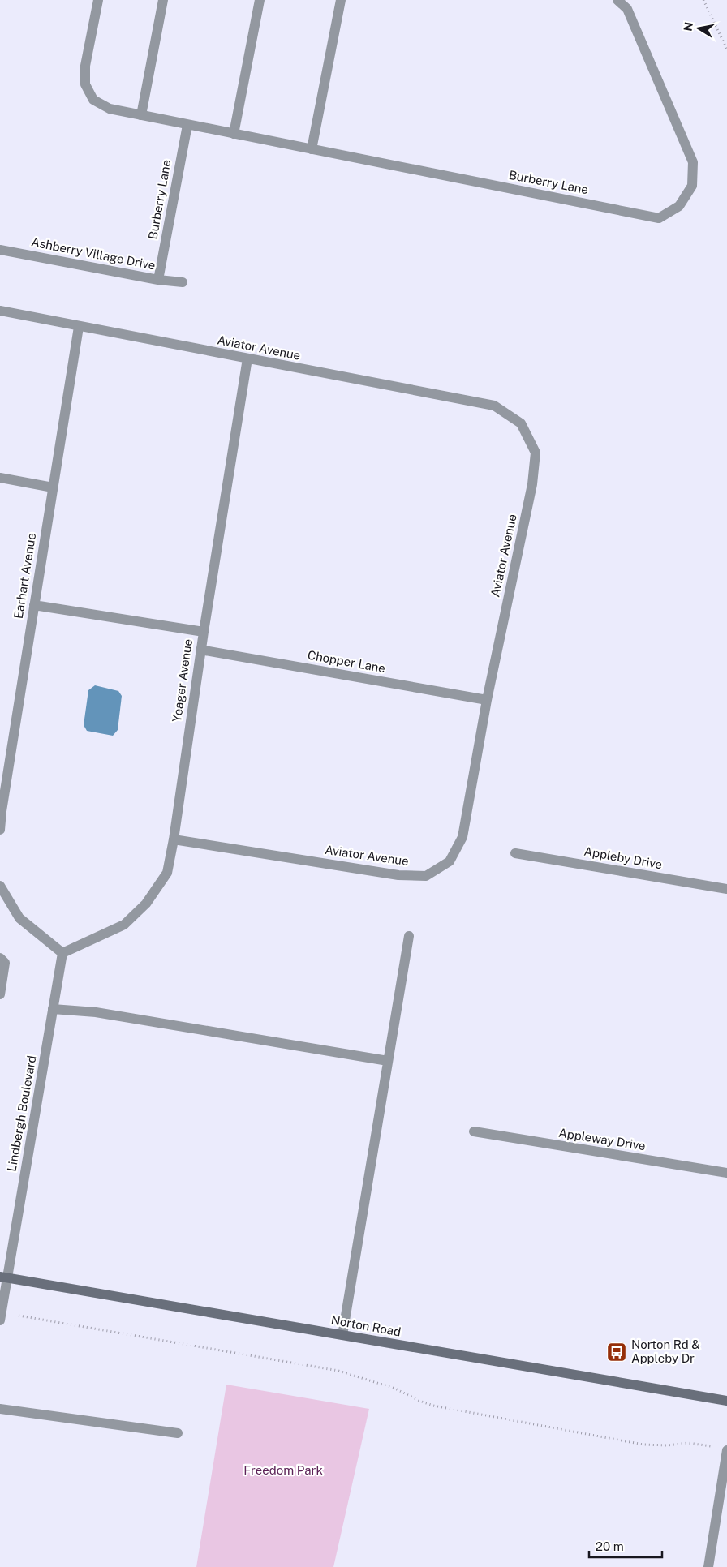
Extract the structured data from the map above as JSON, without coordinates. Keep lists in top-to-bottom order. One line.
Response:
{"streets":{"main road":["Norton Road"],"street":["Burberry Lane","Ashberry Village Drive","Aviator Avenue","Earhart Avenue","Chopper Lane","Yeager Avenue","Appleby Drive","Lindbergh Boulevard","Appleway Drive"]},"crossings":[["Burberry Lane","Ashberry Village Drive"],["Aviator Avenue","Earhart Avenue"],["Aviator Avenue","Chopper Lane"],["Aviator Avenue","Yeager Avenue"],["Chopper Lane","Yeager Avenue"],["Yeager Avenue","Lindbergh Boulevard"],["Lindbergh Boulevard","Norton Road"]],"parks":["Freedom Park"],"places":{"bus stop":["Norton Rd & Appleby Dr"]},"scale_bar":"20 m","north":"left"}
